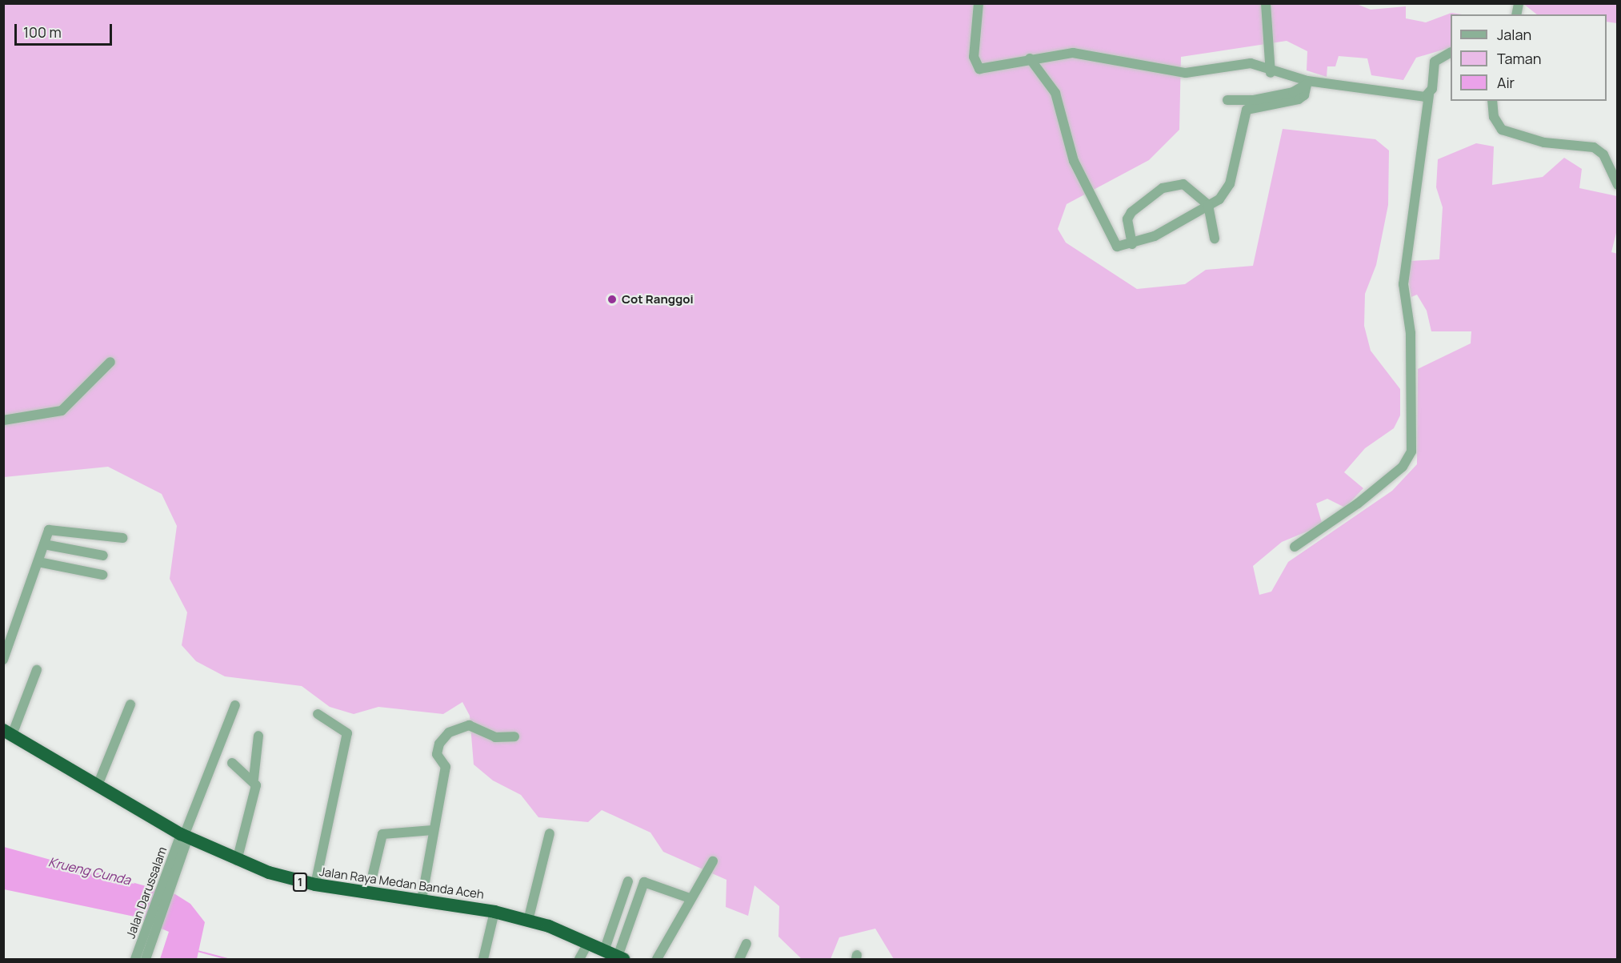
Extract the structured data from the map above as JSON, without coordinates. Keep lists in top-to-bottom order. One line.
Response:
{"streets":{"highway":["1","Jalan Raya Medan Banda Aceh"],"street":["Jalan Darussalam"]},"crossings":[["Jalan Raya Medan Banda Aceh","Jalan Darussalam"]],"water":["Krueng Cunda"],"places":["Cot Ranggoi"],"legend":["Jalan","Taman","Air"],"scale_bar":"100 m"}
